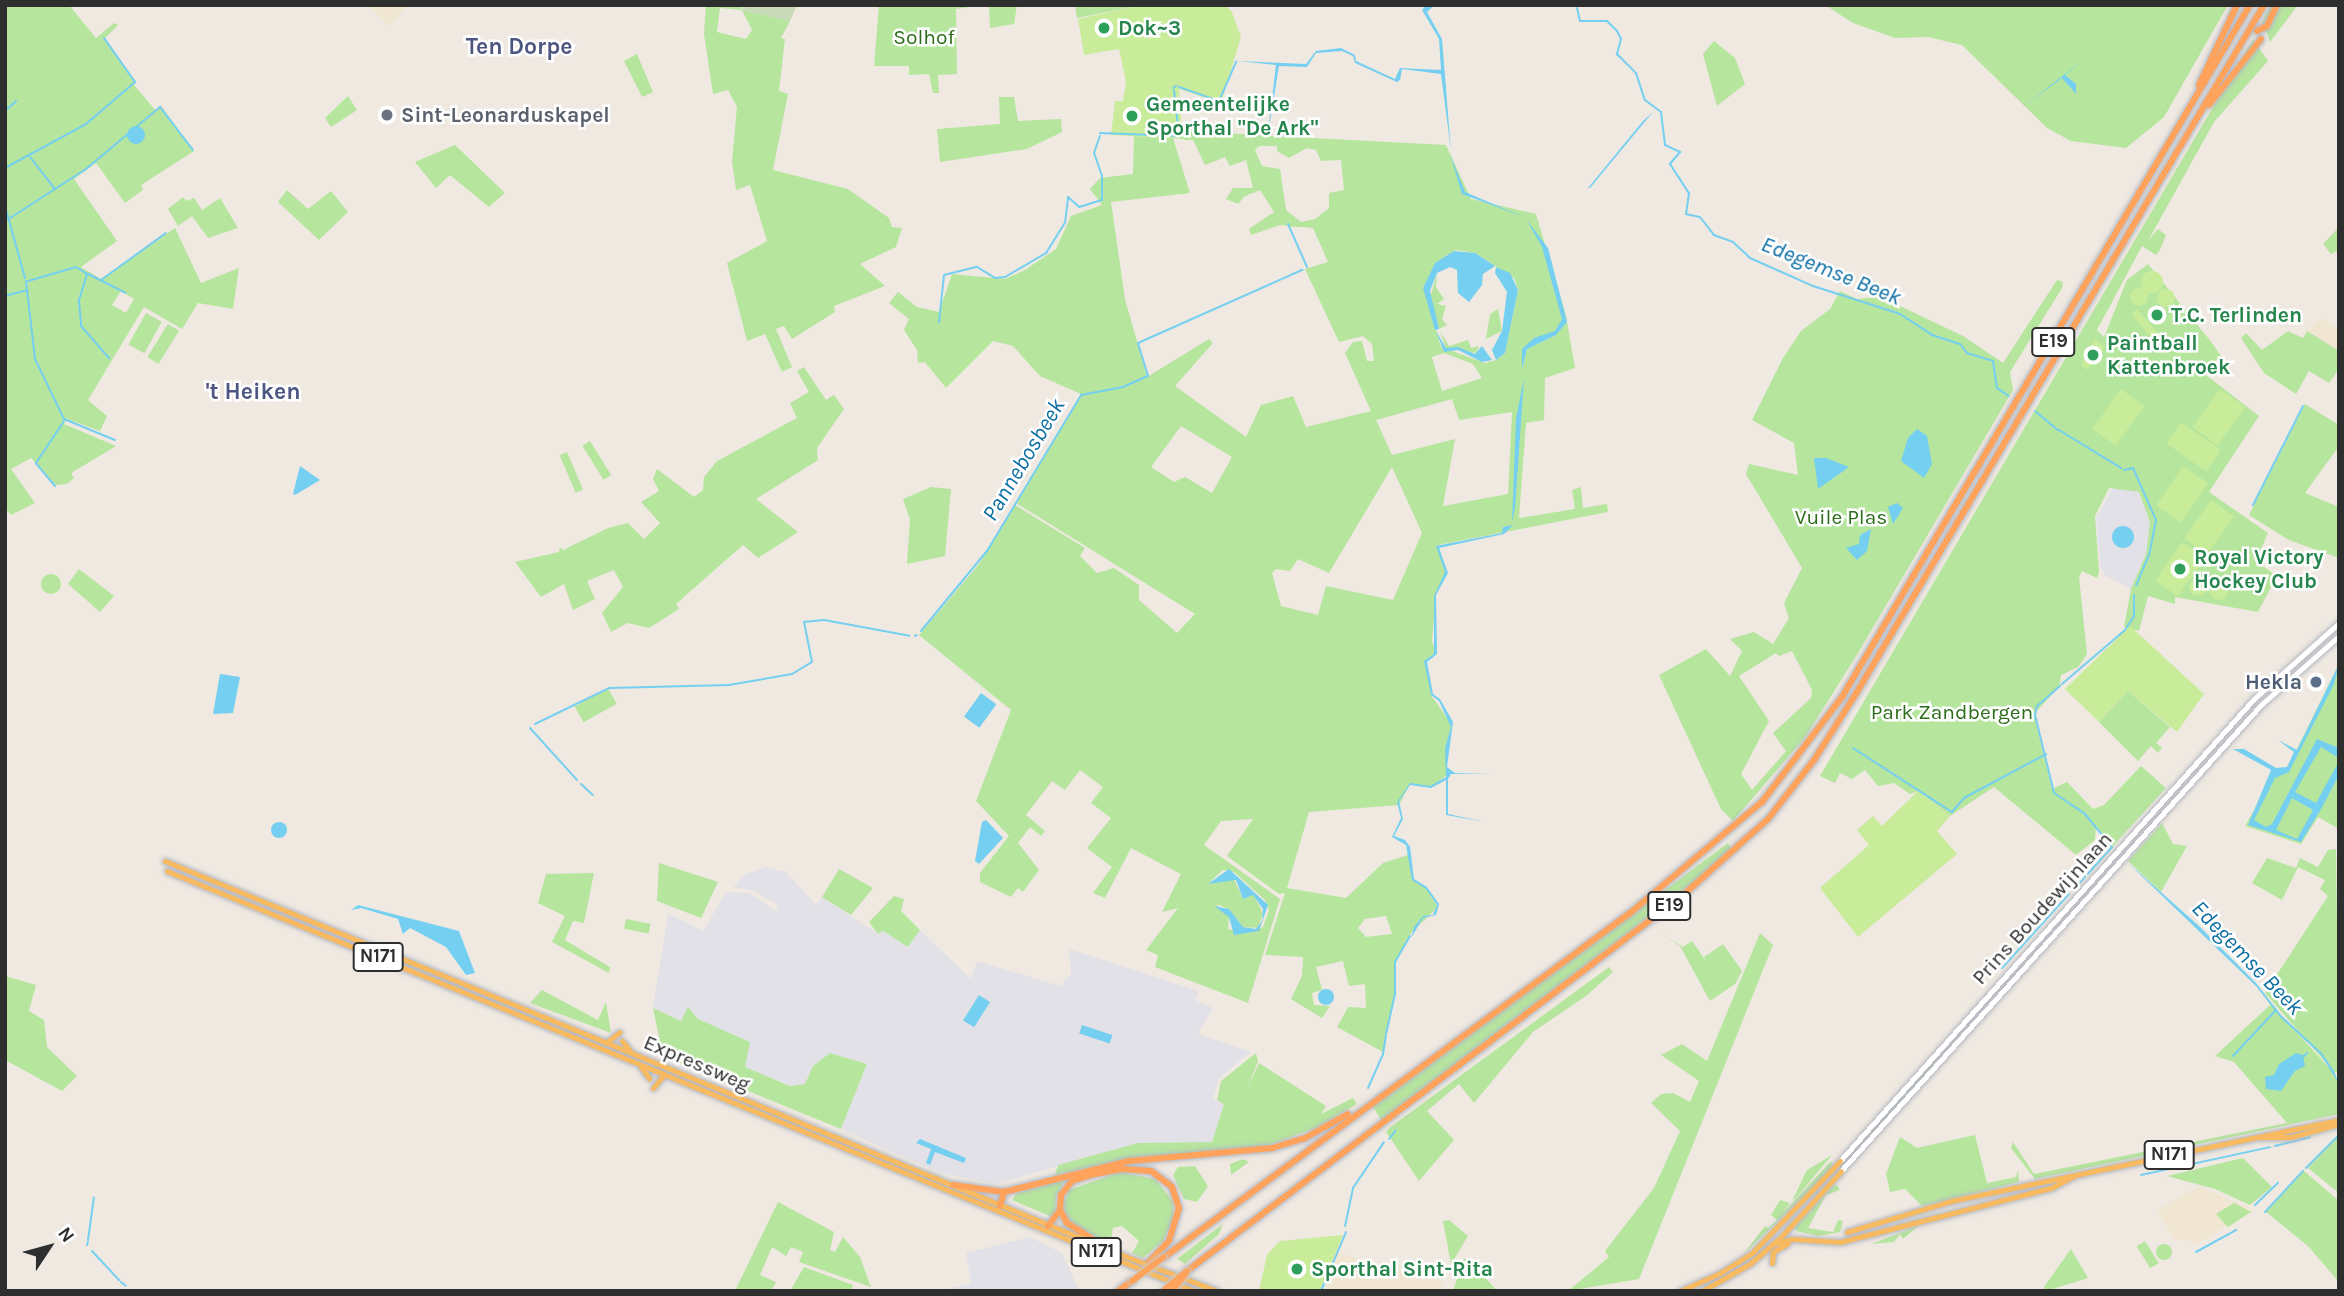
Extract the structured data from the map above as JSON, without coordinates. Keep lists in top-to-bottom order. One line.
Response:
{"streets":{"highway":["E19","Prins Boudewijnlaan","N171","Expressweg"]},"crossings":[["Prins Boudewijnlaan","N171"]],"districts":["Ten Dorpe","'t Heiken"],"water":["Edegemse Beek","Pannebosbeek"],"parks":["Solhof","Vuile Plas","Park Zandbergen"],"places":["Dok~3","Sint-Leonarduskapel","Gemeentelijke Sporthal \"De Ark\"","T.C. Terlinden","Paintball Kattenbroek","Royal Victory Hockey Club","Hekla","Sporthal Sint-Rita"],"north":"top right"}
